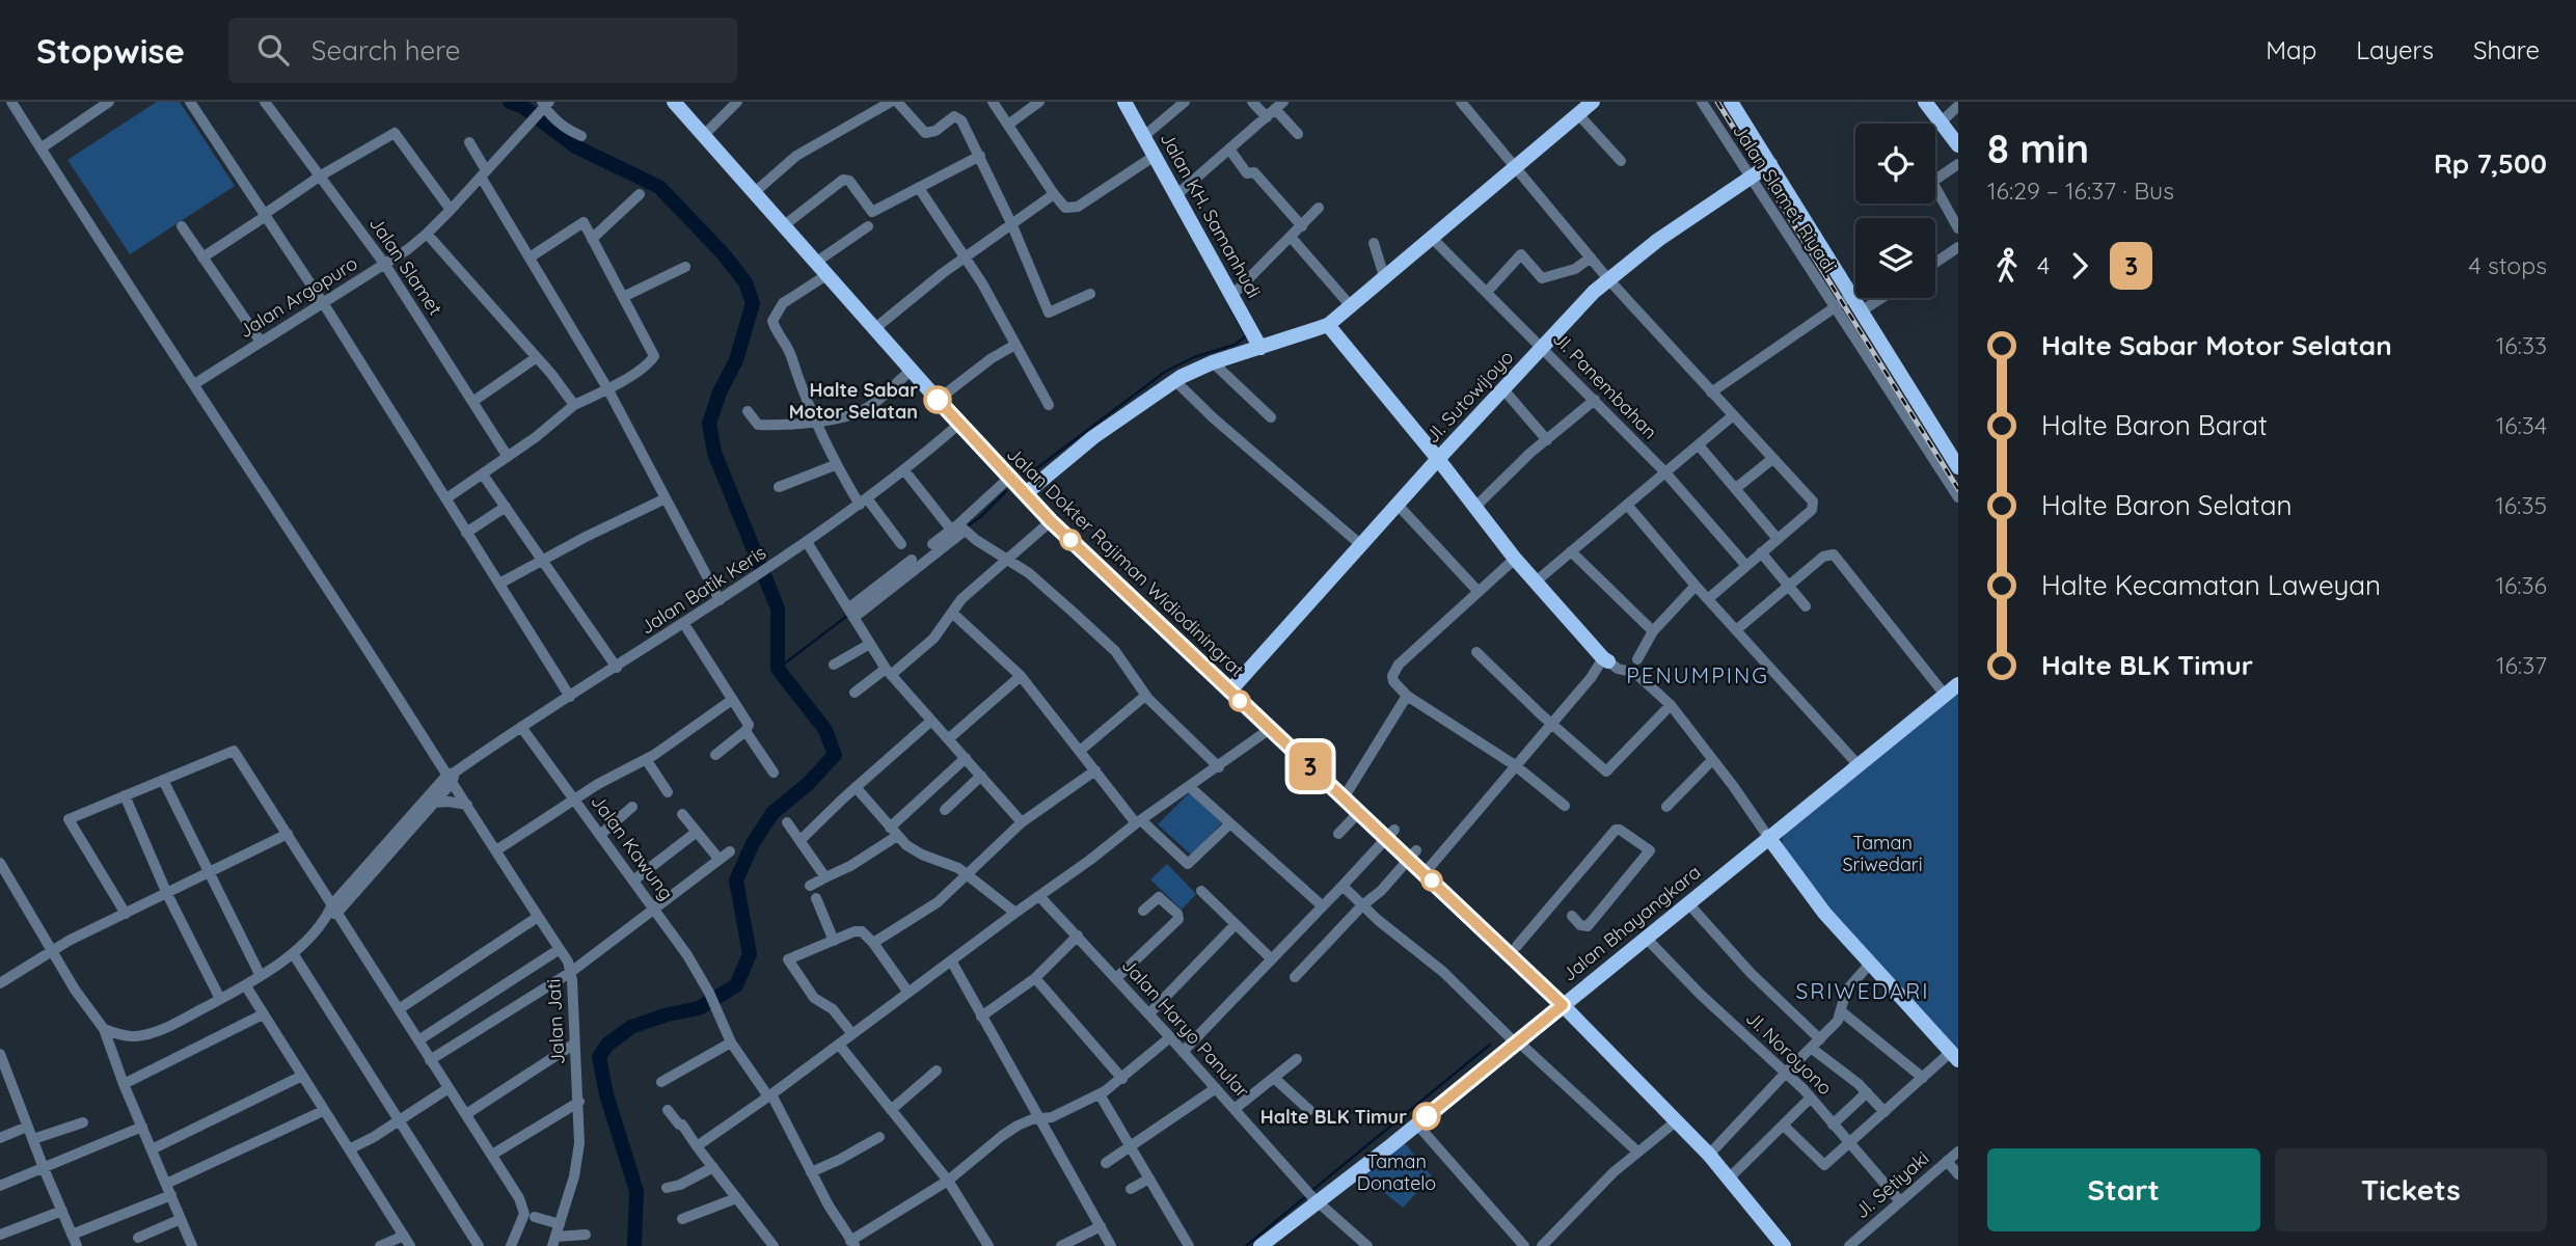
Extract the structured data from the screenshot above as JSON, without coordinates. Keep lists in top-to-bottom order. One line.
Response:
{"streets":{"main road":["Jalan KH. Samanhudi","Jl. Sutowijoyo","Jalan Dokter Rajiman Widiodiningrat","Jalan Bhayangkara"],"street":["Jalan Slamet Riyadi","Jalan Slamet","Jalan Argopuro","Jl. Panembahan","Jalan Batik Keris","Jalan Kawung","Jalan Jati","Jalan Haryo Panular","Jl. Noroyono","Jl. Setiyaki"]},"crossings":[["Jalan Slamet Riyadi","Jl. Sutowijoyo"],["Jalan Slamet","Jalan Argopuro"],["Jalan Argopuro","Jalan Jati"],["Jl. Panembahan","Jl. Sutowijoyo"],["Jl. Sutowijoyo","Jalan Dokter Rajiman Widiodiningrat"],["Jalan Dokter Rajiman Widiodiningrat","Jalan Batik Keris"],["Jalan Dokter Rajiman Widiodiningrat","Jalan Bhayangkara"],["Jalan Batik Keris","Jalan Kawung"],["Jalan Batik Keris","Jalan Jati"],["Jalan Bhayangkara","Jalan Haryo Panular"],["Jalan Bhayangkara","Jl. Noroyono"],["Jl. Noroyono","Jl. Setiyaki"]],"districts":["PENUMPING","SRIWEDARI"],"parks":["Taman Sriwedari","Taman Donatelo"],"places":["Halte Sabar Motor Selatan","Halte BLK Timur"],"lines":["bus line 3"],"page":{"header":"Stopwise","search":"Search here","nav":["Map","Layers","Share"],"on_map":"3","heading":["8 min","16:29 – 16:37 · Bus","Rp 7,500"],"legs":["4","3","4 stops"],"list":[{"name":"Halte Sabar Motor Selatan","value":"16:33"},{"name":"Halte Baron Barat","value":"16:34"},{"name":"Halte Baron Selatan","value":"16:35"},{"name":"Halte Kecamatan Laweyan","value":"16:36"},{"name":"Halte BLK Timur","value":"16:37"}],"buttons":["Start","Tickets"]}}
